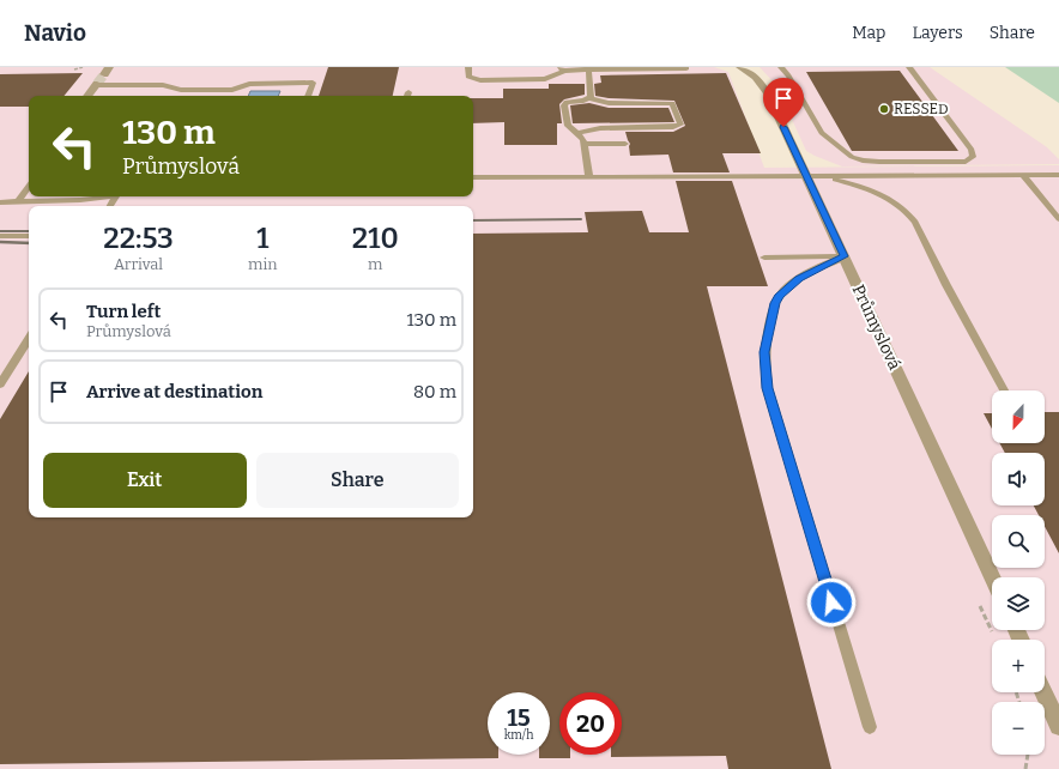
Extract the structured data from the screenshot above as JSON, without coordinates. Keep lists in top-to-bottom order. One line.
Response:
{"streets":{"street":["Průmyslová"]},"places":["RESSED"],"north":"bottom","page":{"header":"Navio","nav":["Map","Layers","Share"],"turn":["130 m","Průmyslová"],"eta":["22:53","Arrival","1","min","210","m"],"list":[{"name":"Turn left","note":"Průmyslová","value":"130 m"},{"name":"Arrive at destination","value":"80 m"}],"map_buttons":["+","−"],"buttons":["Exit","Share"],"speed":"15 km/h","limit":"20"}}
